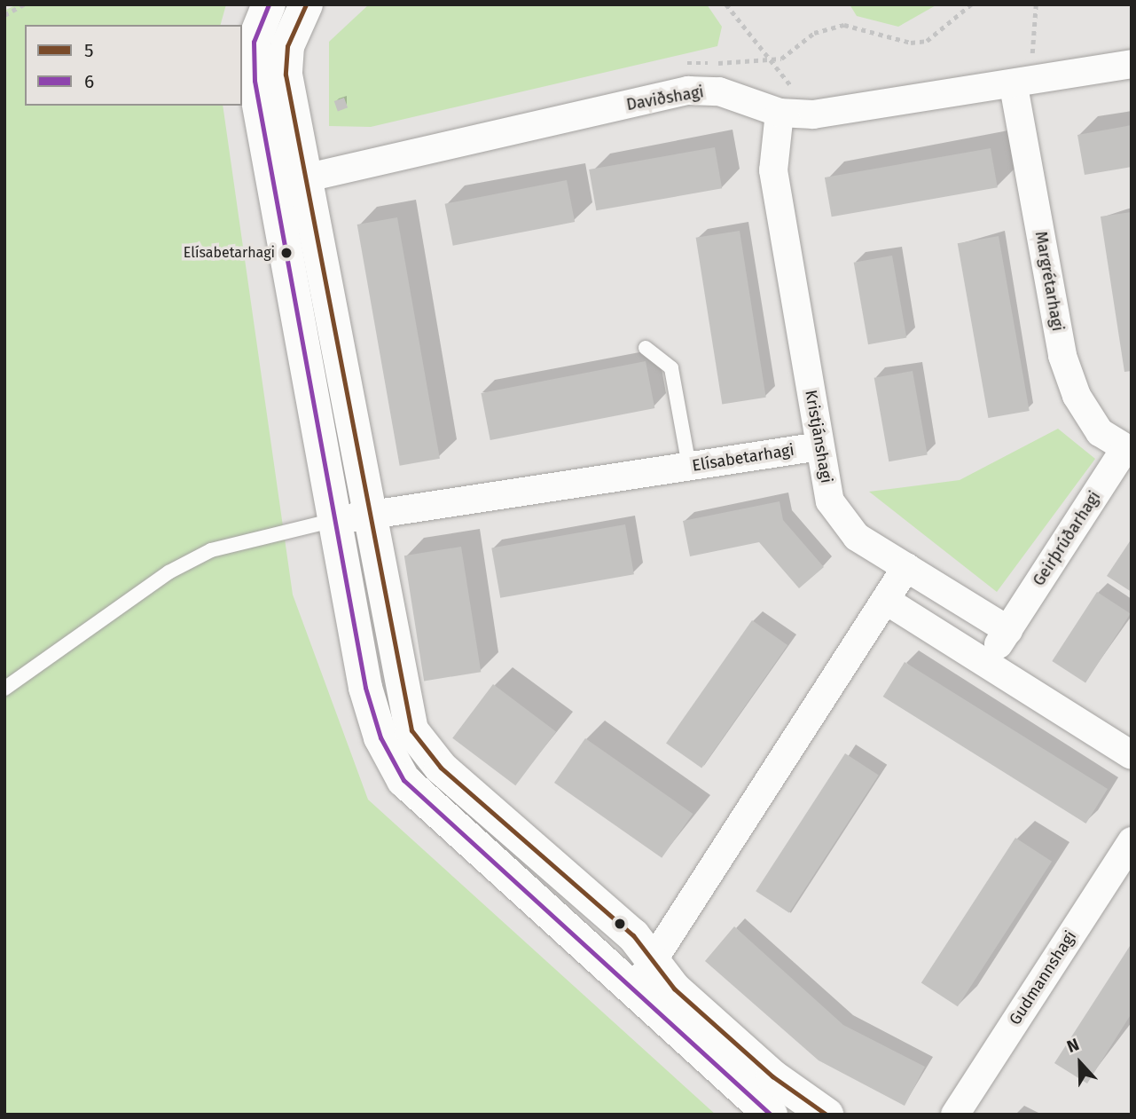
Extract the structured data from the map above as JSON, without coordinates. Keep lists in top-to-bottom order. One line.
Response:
{"streets":{"street":["Daviðshagi","Margrétarhagi","Kristjánshagi","Elísabetarhagi","Geirþrúðarhagi","Gudmannshagi"]},"crossings":[["Daviðshagi","Margrétarhagi"],["Daviðshagi","Kristjánshagi"],["Margrétarhagi","Geirþrúðarhagi"],["Kristjánshagi","Elísabetarhagi"],["Kristjánshagi","Geirþrúðarhagi"]],"places":["Elísabetarhagi"],"lines":["transit line 5","transit line 6"],"legend":["5","6"],"north":"top"}
